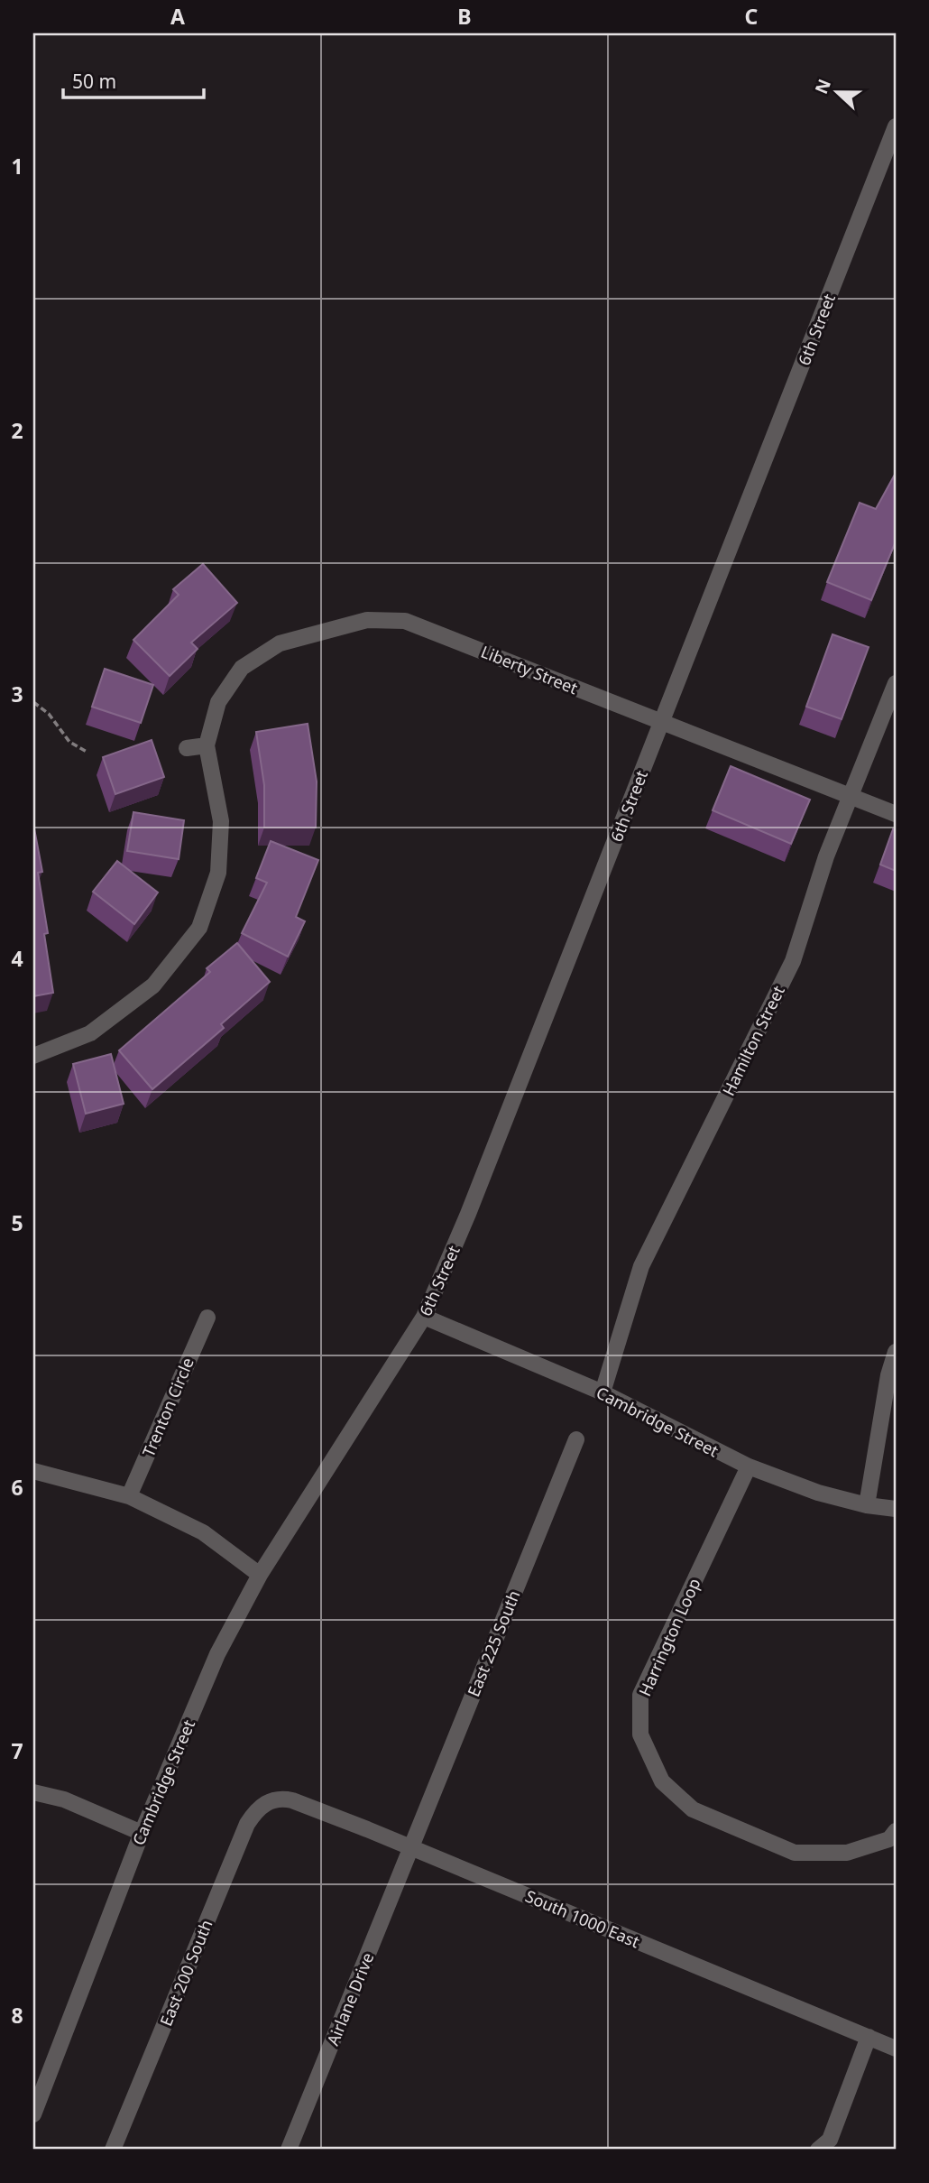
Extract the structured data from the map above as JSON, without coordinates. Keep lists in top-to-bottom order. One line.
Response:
{"streets":{"street":["6th Street","Liberty Street","Hamilton Street","Trenton Circle","Cambridge Street","Harrington Loop","East 225 South","South 1000 East","East 200 South","Airlane Drive"]},"crossings":[["6th Street","Liberty Street"],["6th Street","Cambridge Street"],["Liberty Street","Hamilton Street"],["Hamilton Street","Cambridge Street"],["Cambridge Street","Harrington Loop"],["East 225 South","South 1000 East"],["East 225 South","Airlane Drive"],["South 1000 East","East 200 South"],["South 1000 East","Airlane Drive"]],"scale_bar":"50 m","north":"left","grid":{"columns":["A","B","C"],"rows":["1","2","3","4","5","6","7","8"]}}
